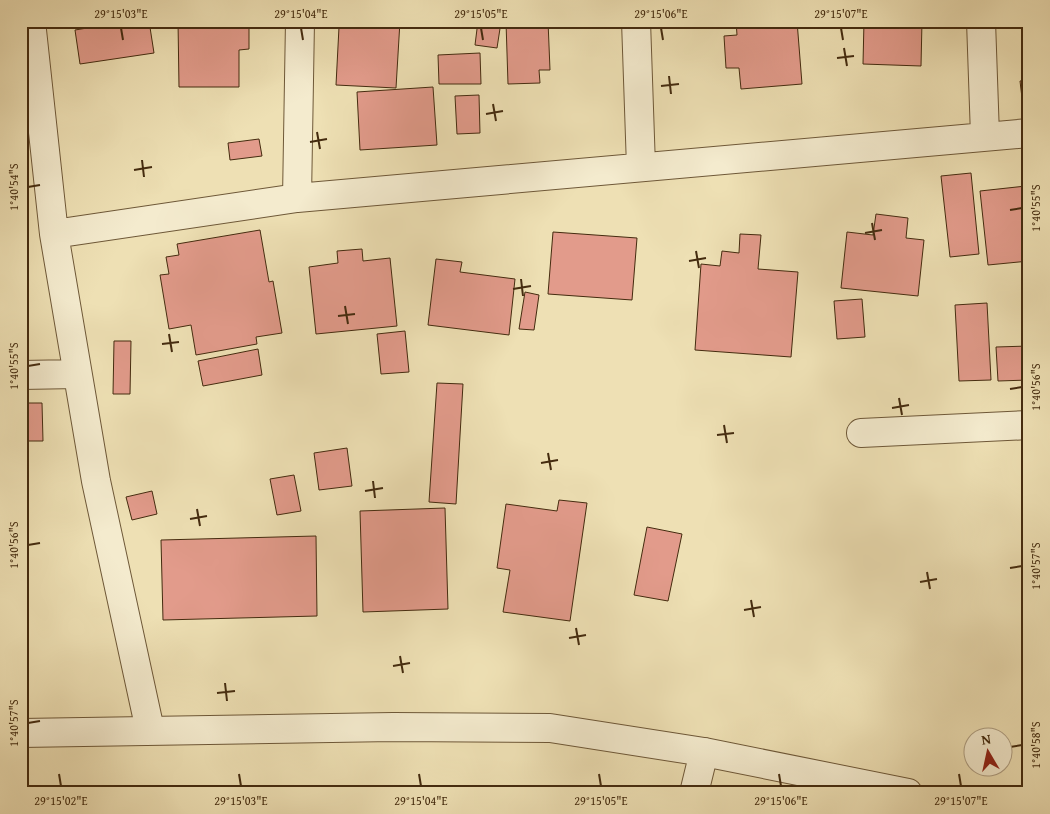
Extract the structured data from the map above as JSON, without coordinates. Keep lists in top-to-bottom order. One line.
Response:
{"north":"top","coordinates":["29°15'03\"E","29°15'04\"E","29°15'05\"E","29°15'06\"E","29°15'07\"E","1°40'54\"S","1°40'55\"S","1°40'56\"S","1°40'57\"S","1°40'58\"S","29°15'02\"E"]}
